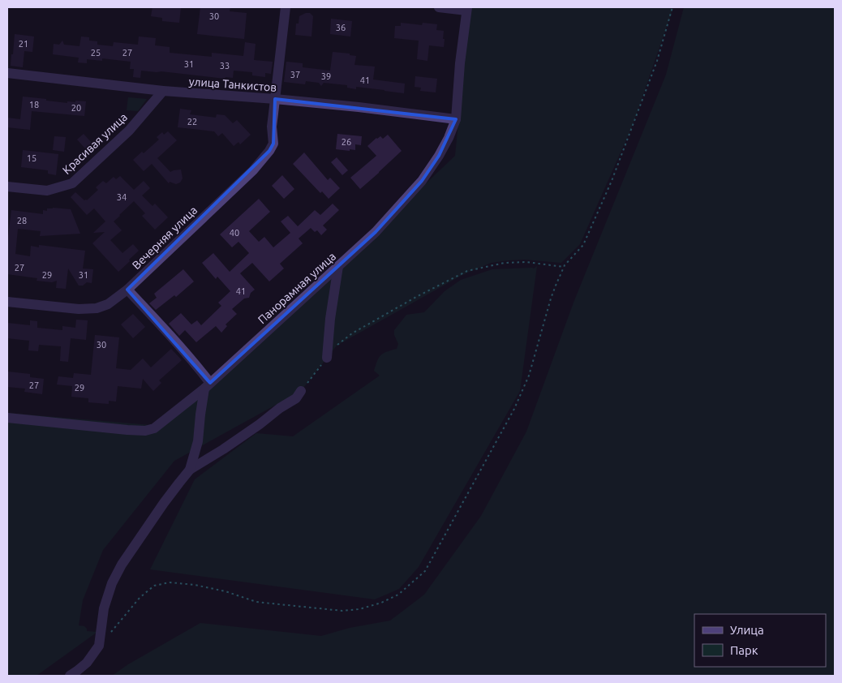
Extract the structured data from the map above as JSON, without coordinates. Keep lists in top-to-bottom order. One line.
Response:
{"streets":{"street":["улица Танкистов","Красивая улица","Вечерняя улица","Панорамная улица"]},"crossings":[["улица Танкистов","Красивая улица"],["улица Танкистов","Вечерняя улица"],["улица Танкистов","Панорамная улица"]],"house_numbers":["30","36","21","25","27","31","33","37","39","41","18","20","22","26","15","34","28","40","27","29","31","41","30","27","29"],"legend":["Улица","Парк"]}
